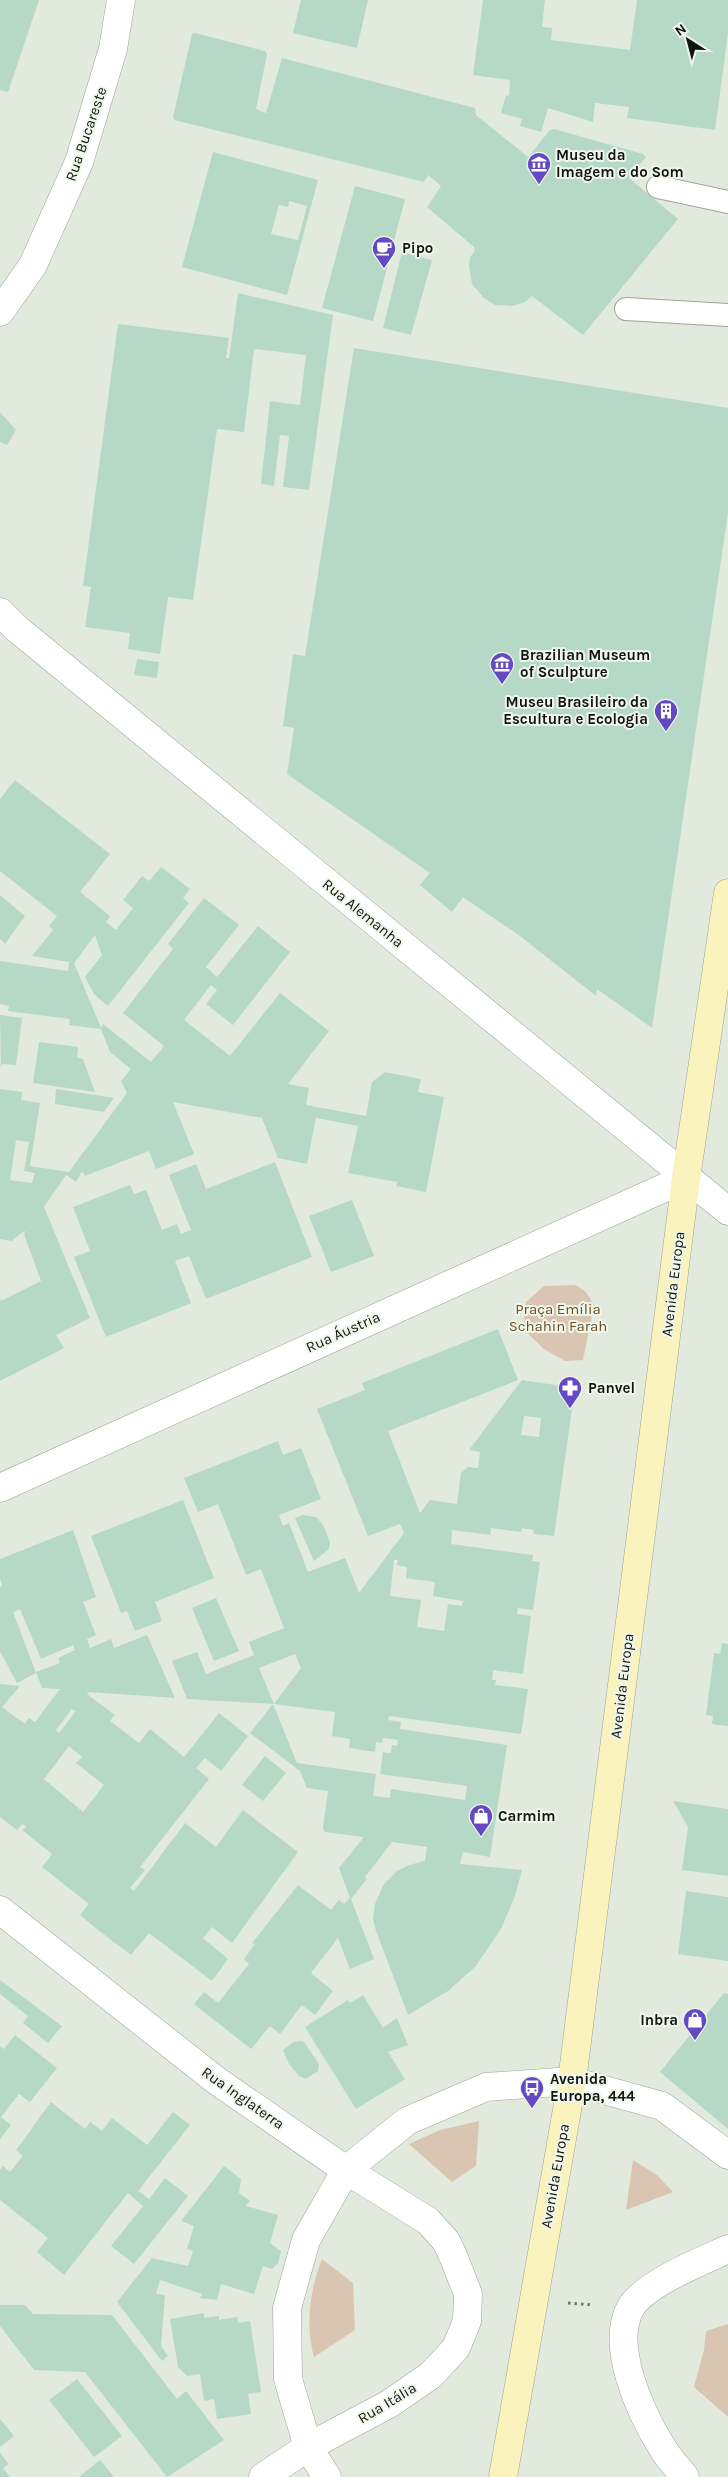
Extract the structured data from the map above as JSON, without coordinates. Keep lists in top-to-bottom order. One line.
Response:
{"streets":{"main road":["Avenida Europa"],"street":["Rua Bucareste","Rua Alemanha","Rua Áustria","Rua Inglaterra","Rua Itália"]},"crossings":[["Rua Alemanha","Avenida Europa"],["Rua Alemanha","Rua Áustria"],["Avenida Europa","Rua Áustria"],["Rua Inglaterra","Rua Itália"]],"parks":["Praça Emília Schahin Farah"],"places":{"museum":["Museu da Imagem e do Som","Brazilian Museum of Sculpture"],"cafe":["Pipo"],"building":["Museu Brasileiro da Escultura e Ecologia"],"pharmacy":["Panvel"],"shop":["Carmim","Inbra"],"bus stop":["Avenida Europa, 444"]},"north":"top left"}
